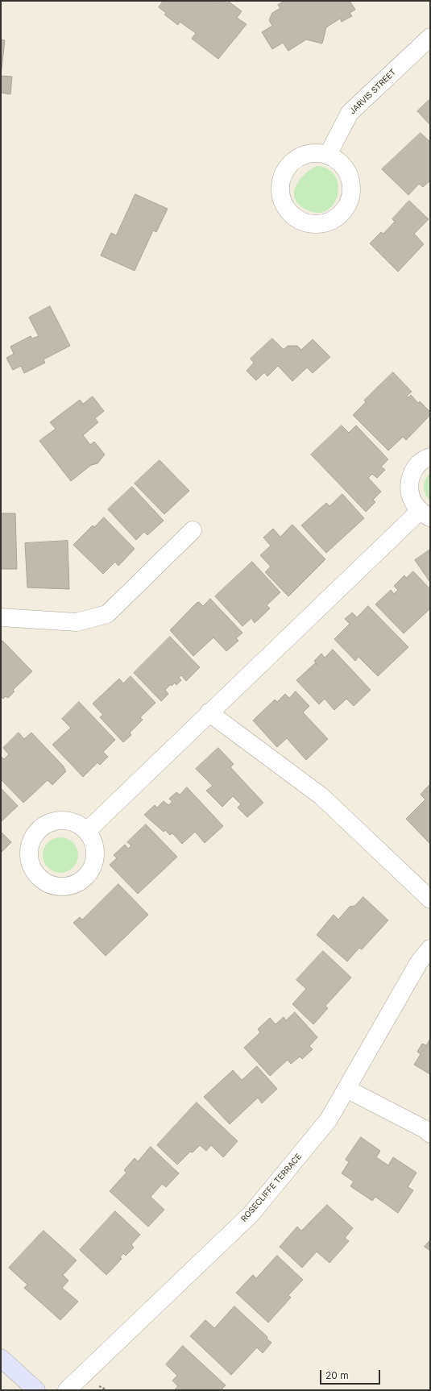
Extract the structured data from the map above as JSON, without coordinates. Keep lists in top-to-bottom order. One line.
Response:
{"streets":{"street":["JARVIS STREET","ROSECLIFFE TERRACE"]},"scale_bar":"20 m"}
